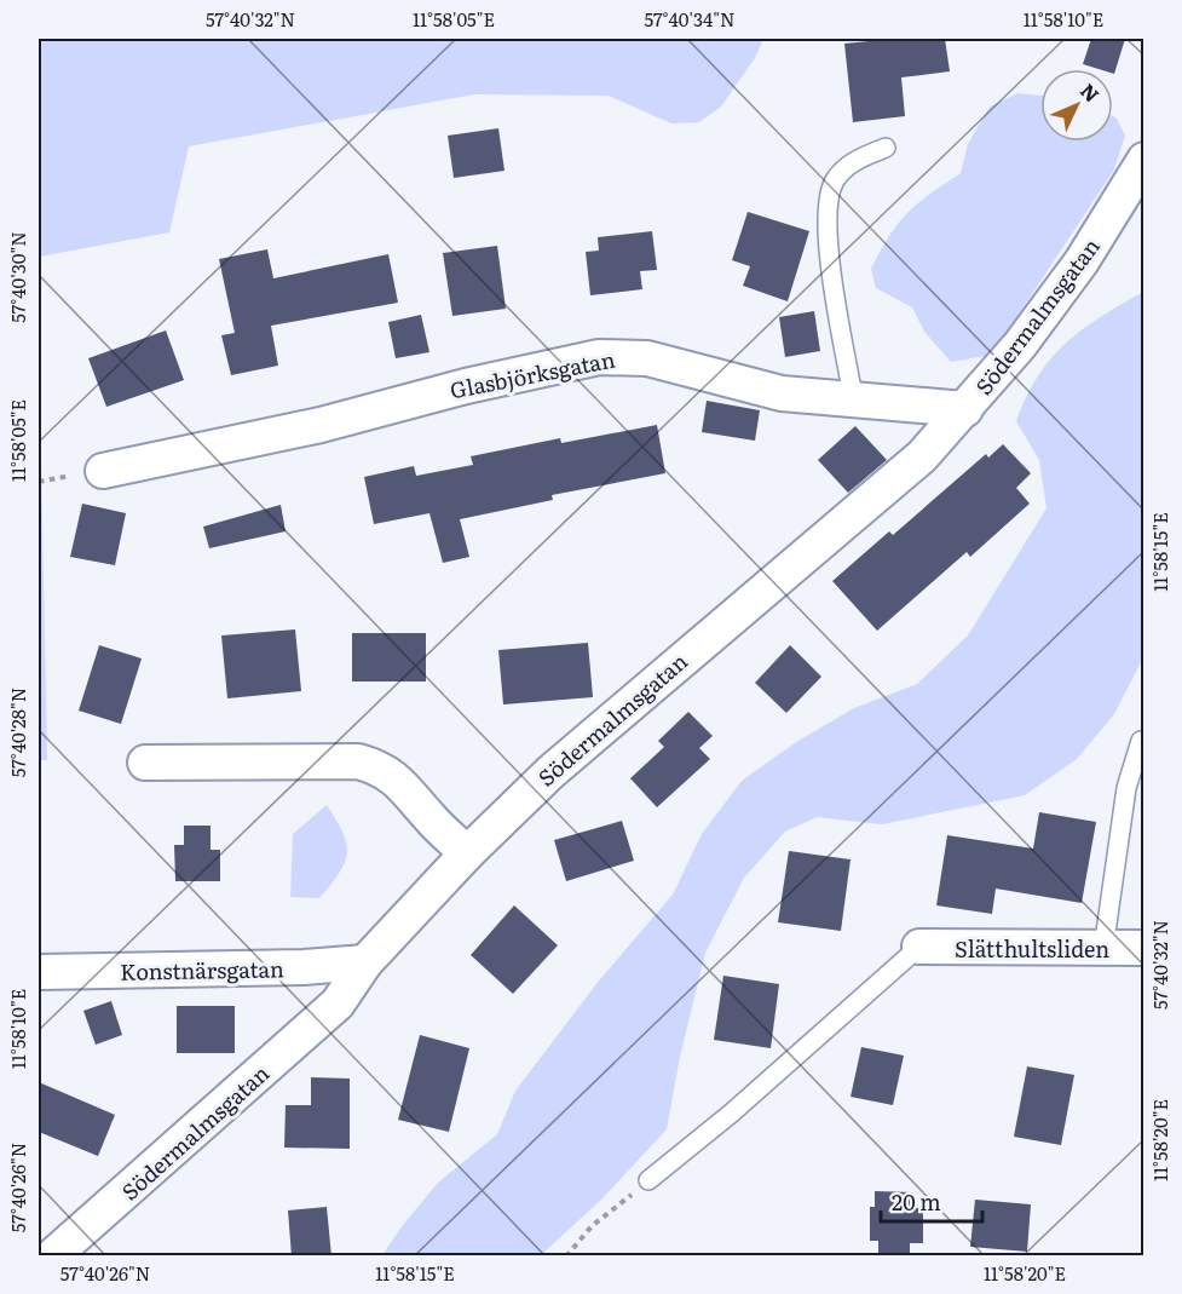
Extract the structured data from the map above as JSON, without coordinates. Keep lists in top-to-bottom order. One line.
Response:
{"streets":{"street":["Södermalmsgatan","Glasbjörksgatan","Slätthultsliden","Konstnärsgatan"]},"crossings":[["Södermalmsgatan","Glasbjörksgatan"],["Södermalmsgatan","Konstnärsgatan"]],"scale_bar":"20 m","north":"top right","coordinates":["57°40'32\"N","11°58'05\"E","57°40'34\"N","11°58'10\"E","57°40'30\"N","11°58'15\"E","57°40'28\"N","11°58'20\"E","57°40'26\"N"]}
